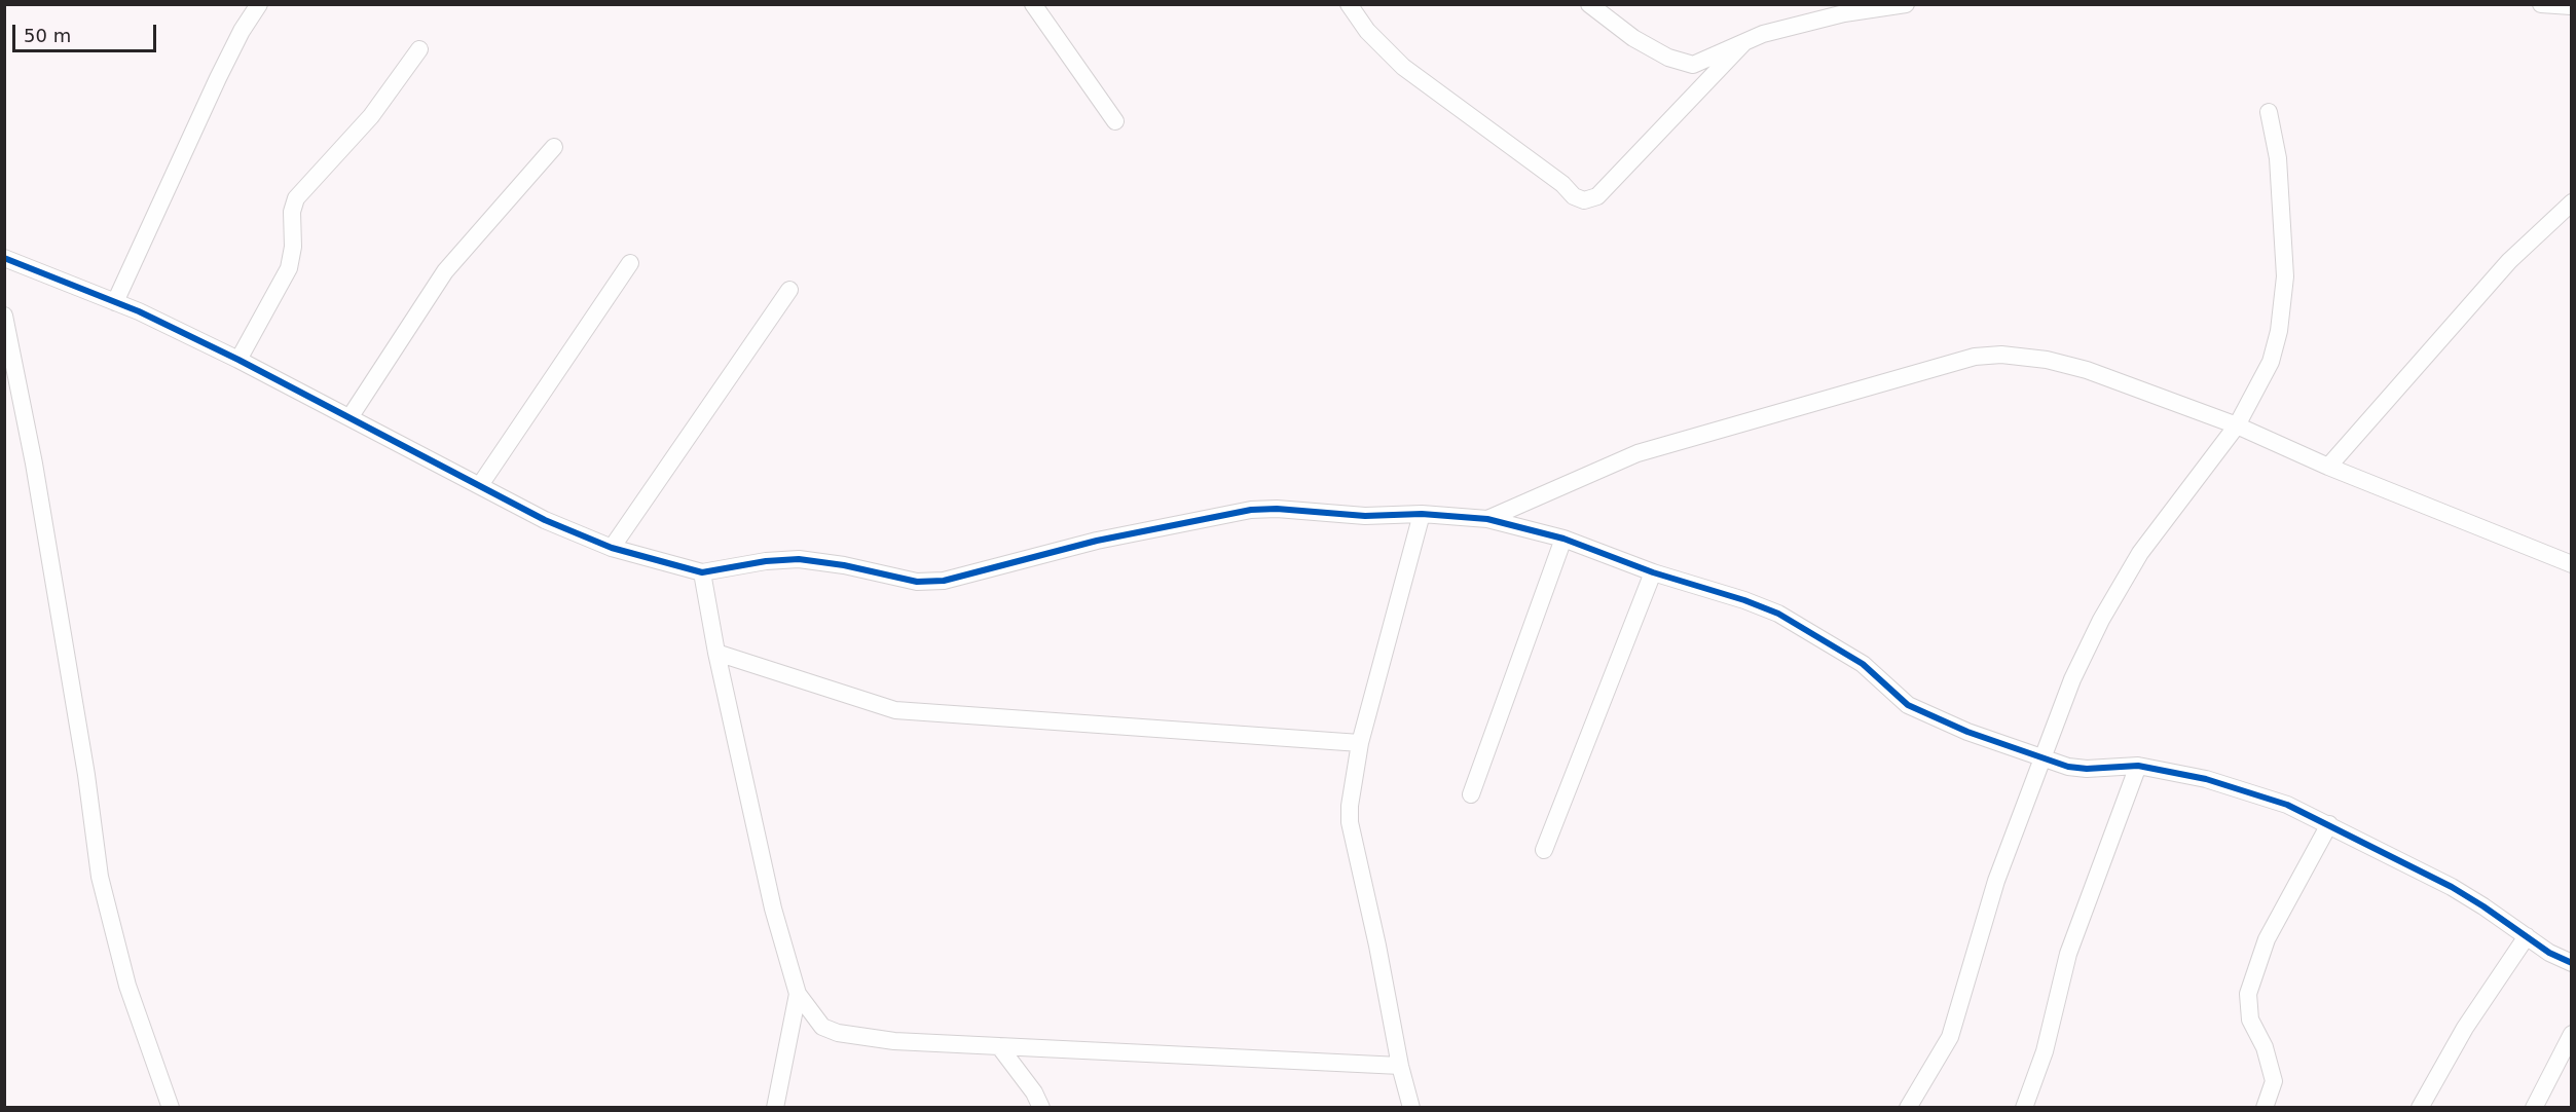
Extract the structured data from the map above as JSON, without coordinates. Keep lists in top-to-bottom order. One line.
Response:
{"scale_bar":"50 m"}
